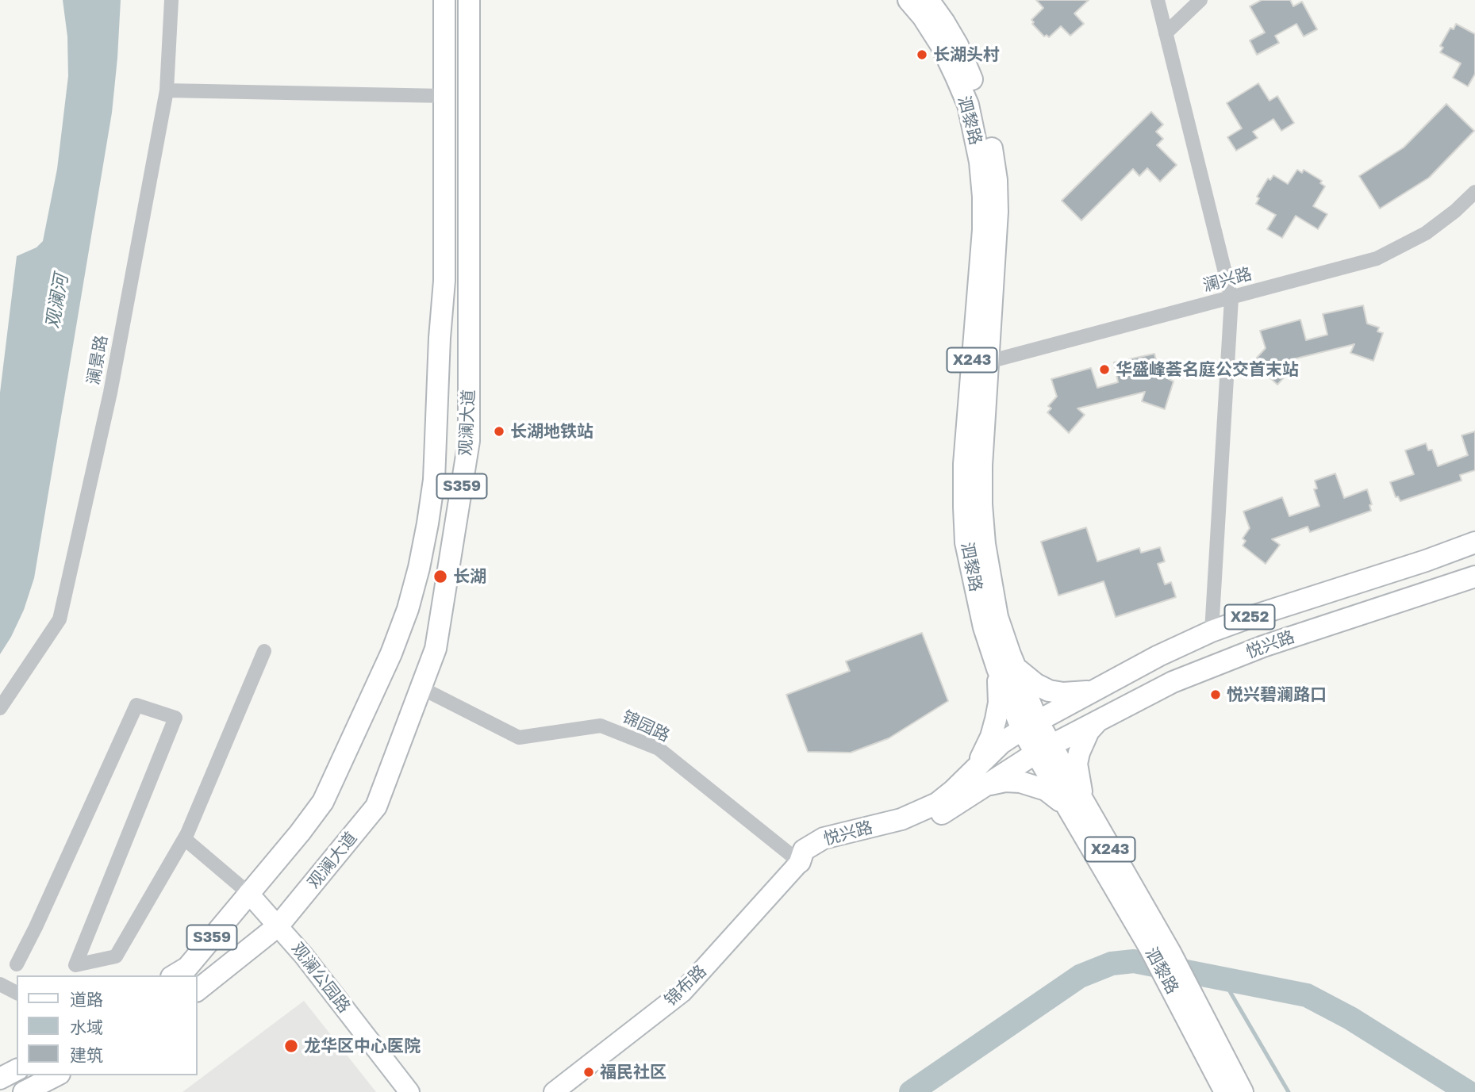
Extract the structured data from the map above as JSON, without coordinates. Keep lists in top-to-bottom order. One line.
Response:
{"streets":{"main road":["泗黎路","X243","观澜大道","S359","X252","悦兴路","观澜公园路","锦布路"],"street":["澜兴路","澜景路","锦园路"]},"crossings":[["泗黎路","澜兴路"],["泗黎路","悦兴路"],["观澜大道","锦园路"],["观澜大道","观澜公园路"],["悦兴路","锦园路"],["悦兴路","锦布路"],["锦园路","锦布路"]],"water":["观澜河"],"places":["长湖头村","华盛峰荟名庭公交首末站","长湖地铁站","长湖","悦兴碧澜路口","龙华区中心医院","福民社区"],"legend":["道路","水域","建筑"]}
